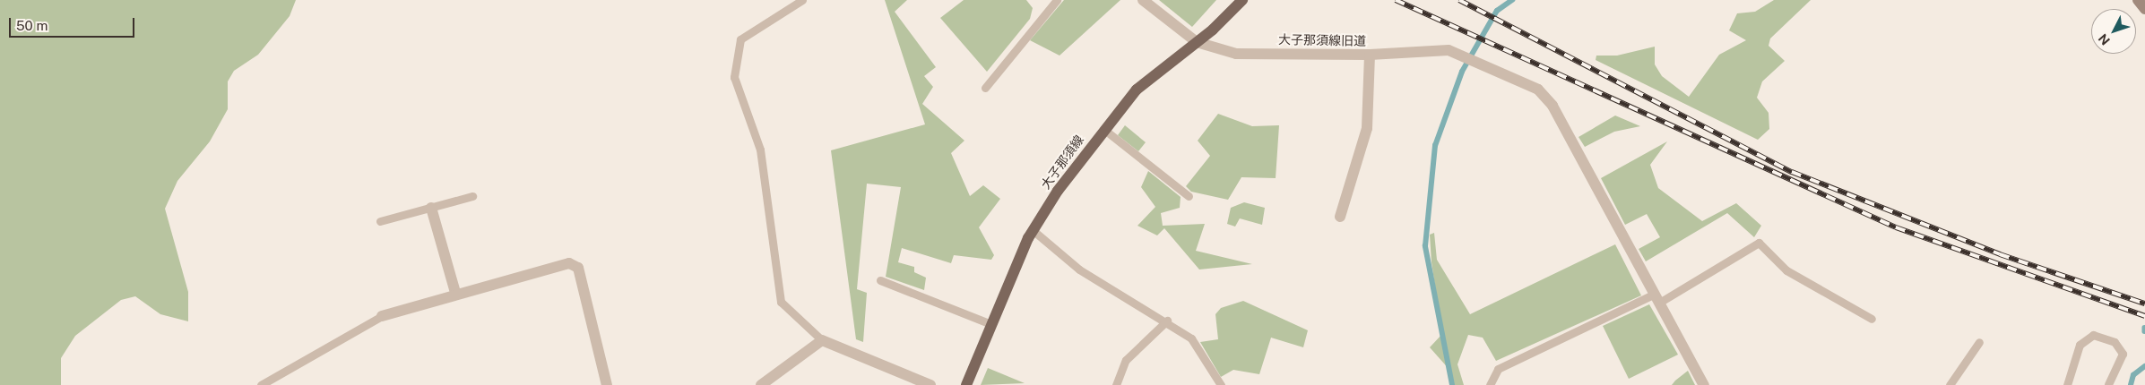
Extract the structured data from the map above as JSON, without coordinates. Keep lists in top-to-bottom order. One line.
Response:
{"streets":{"main road":["大子那須線"],"street":["大子那須線旧道"]},"crossings":[["大子那須線旧道","大子那須線"]],"scale_bar":"50 m","north":"bottom left"}
